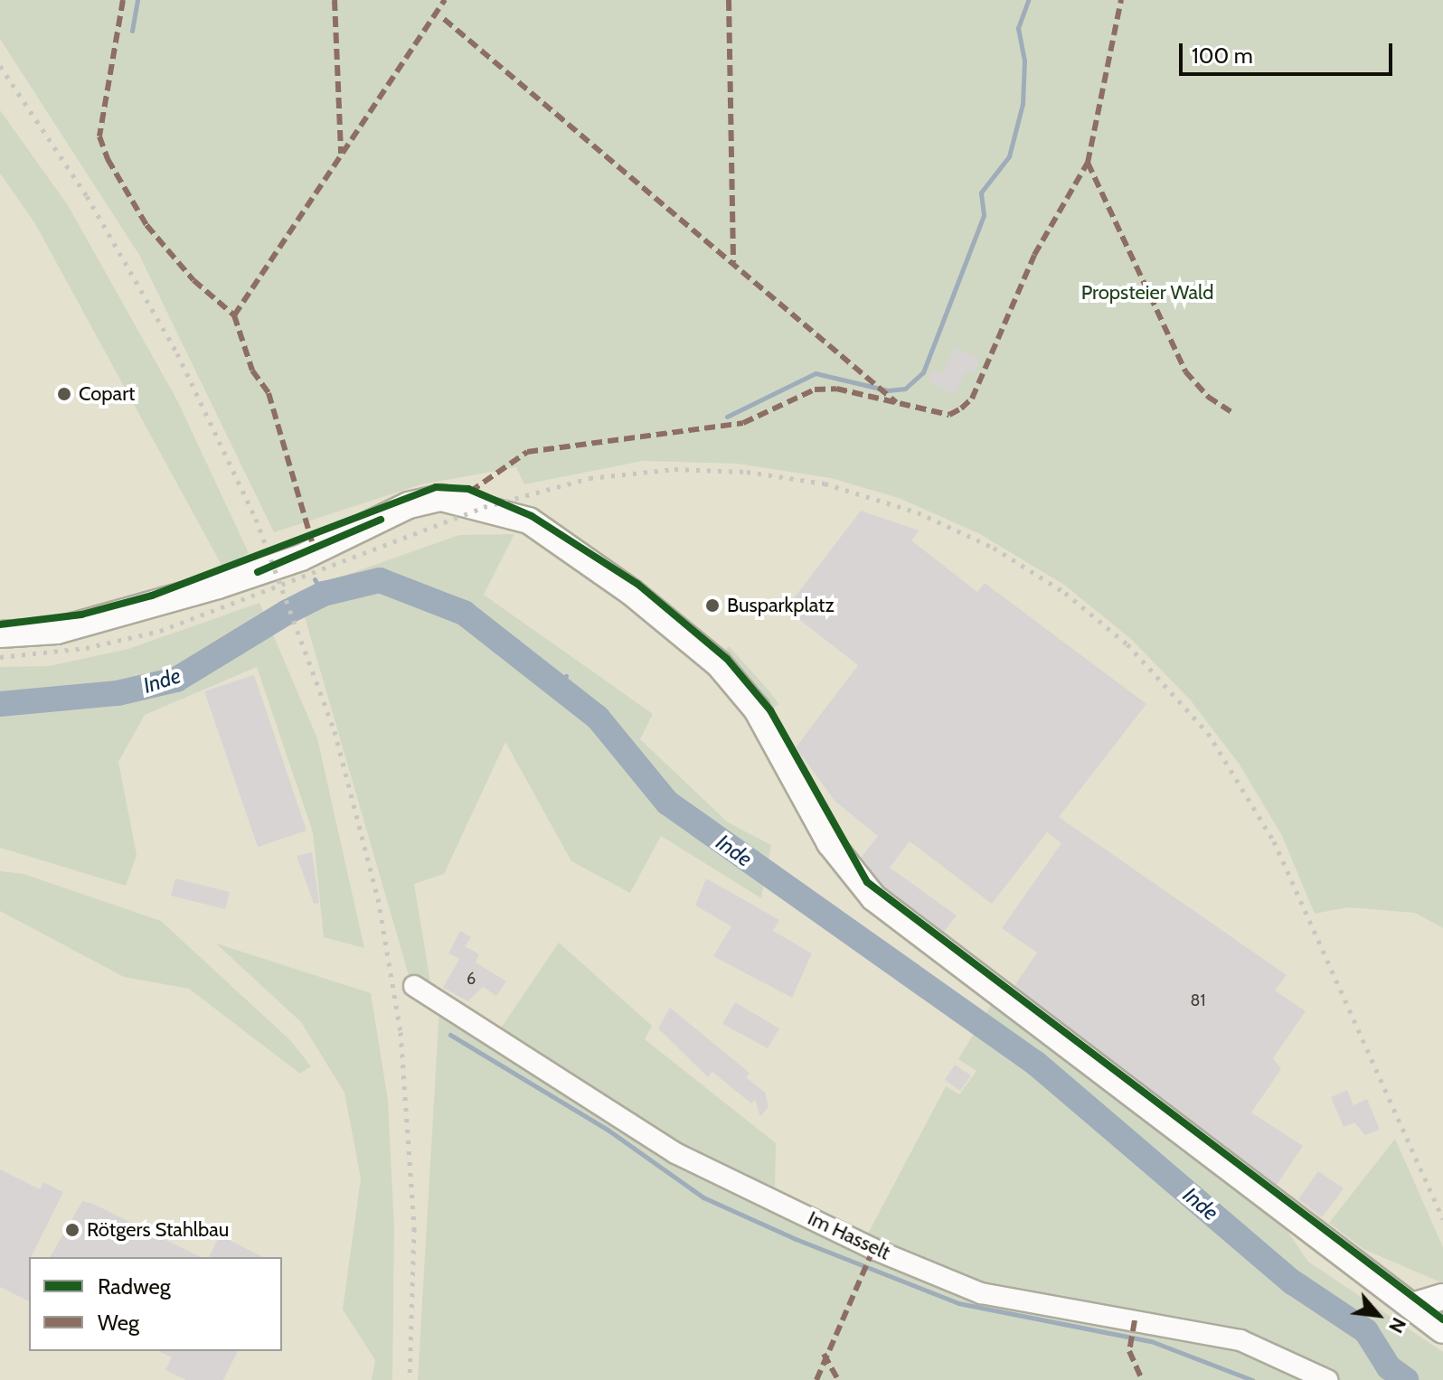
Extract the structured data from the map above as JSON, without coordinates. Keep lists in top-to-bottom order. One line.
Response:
{"streets":{"street":["Im Hasselt"]},"water":["Inde"],"parks":["Propsteier Wald"],"places":["Copart","Busparkplatz","Rötgers Stahlbau"],"house_numbers":["6","81"],"legend":["Radweg","Weg"],"scale_bar":"100 m","north":"bottom right"}
